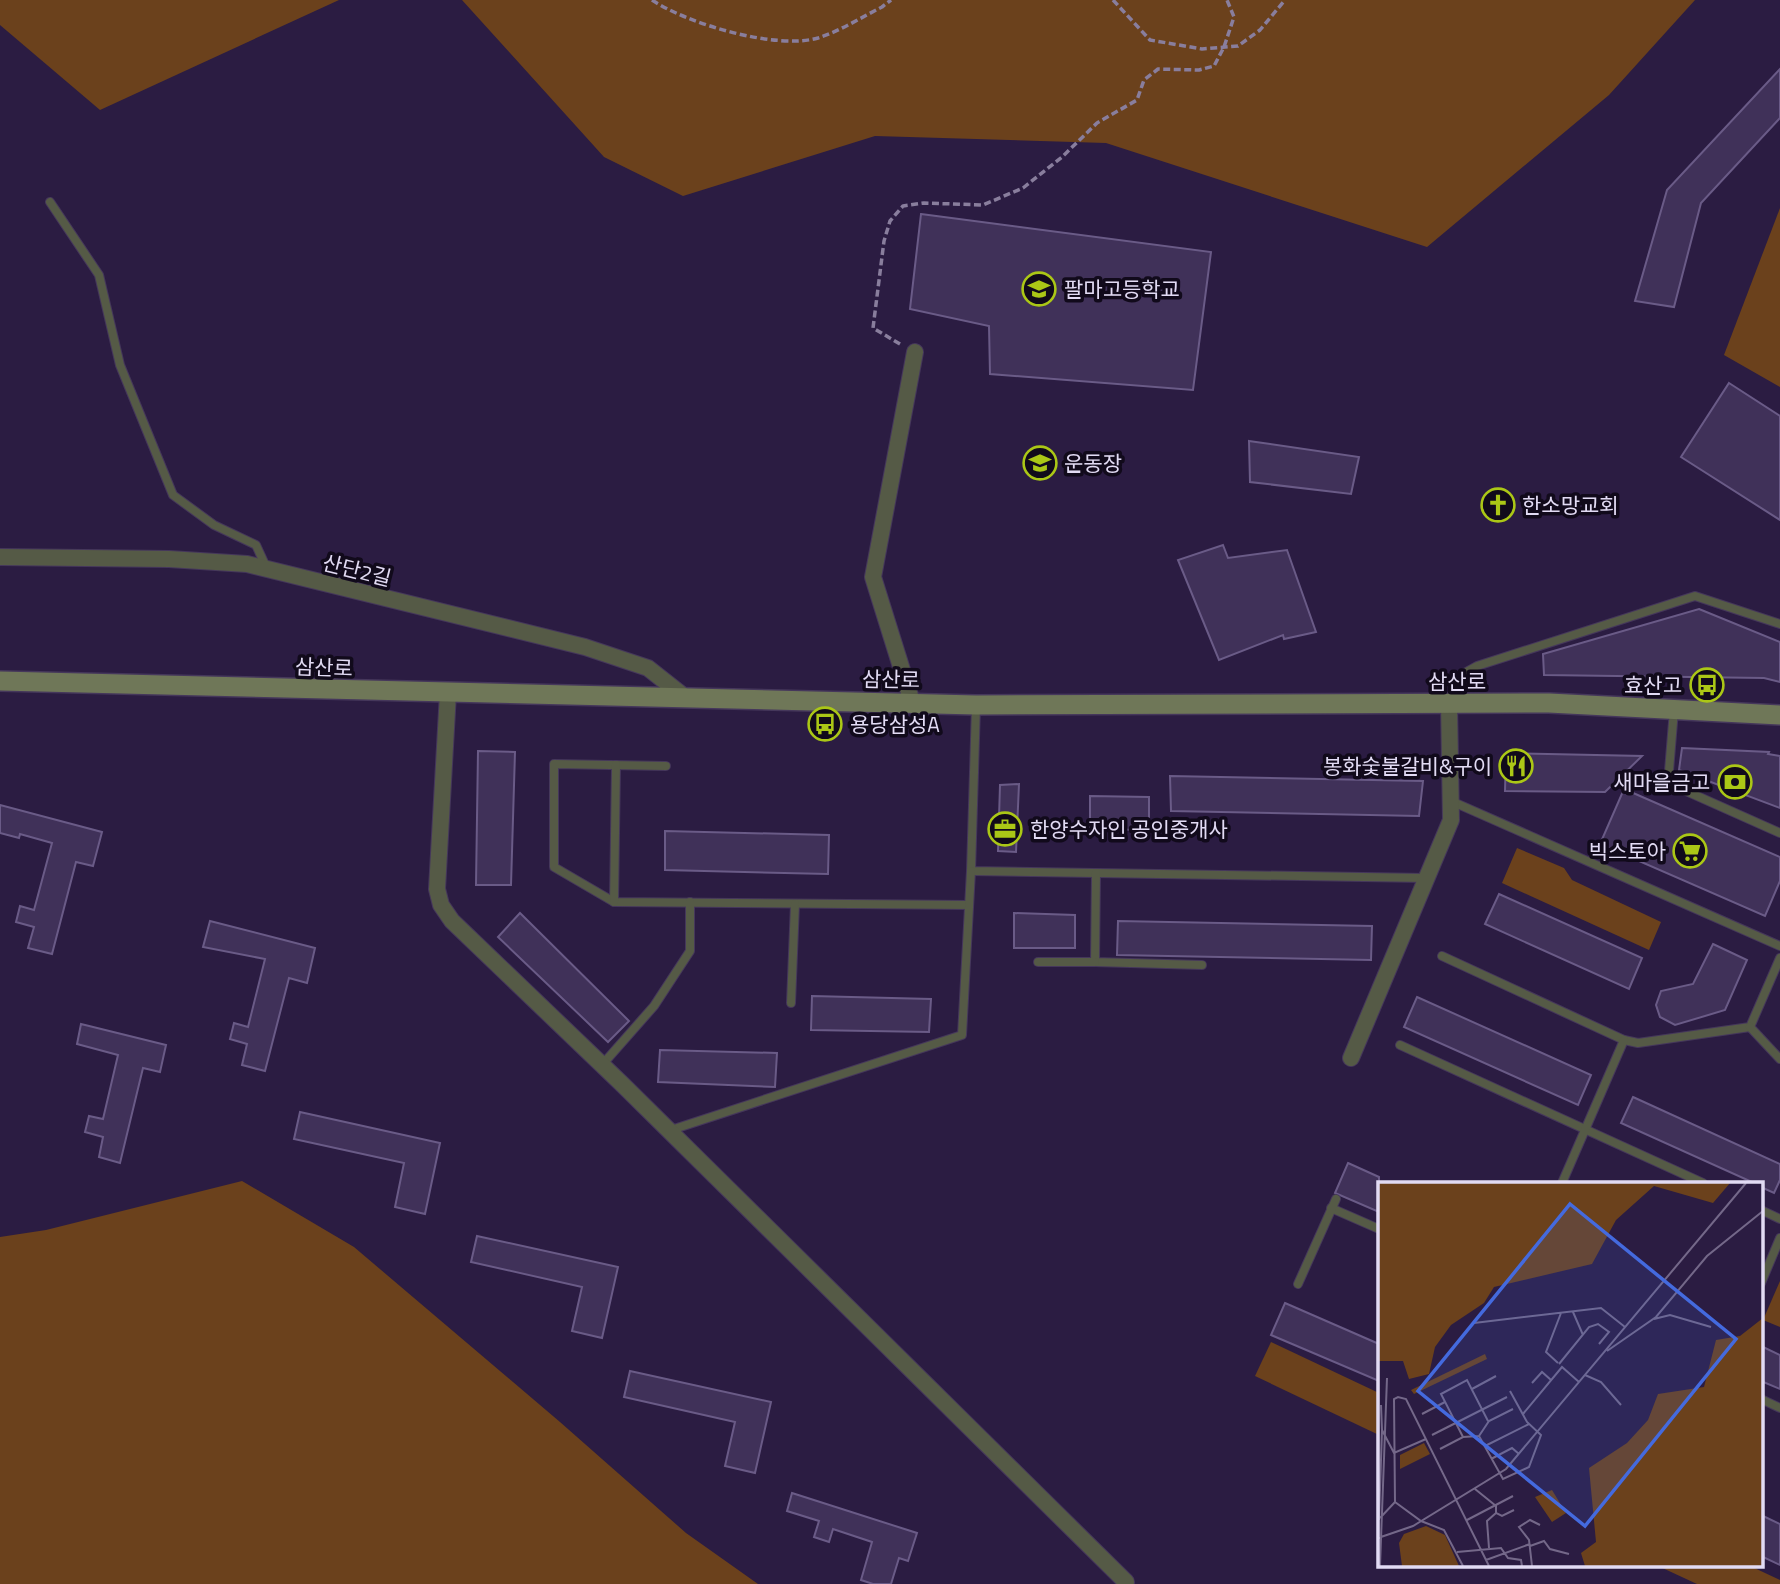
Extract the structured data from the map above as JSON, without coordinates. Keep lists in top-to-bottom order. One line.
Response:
{"streets":{"main road":["삼산로"],"street":["산단2길"]},"crossings":[["산단2길","삼산로"]],"places":{"school or university":["팔마고등학교","운동장"],"church":["한소망교회"],"bus stop":["효산고","용당삼성A"],"restaurant":["봉화숯불갈비&구이"],"bank":["새마을금고"],"office":["한양수자인 공인중개사"],"supermarket":["빅스토아"]}}
